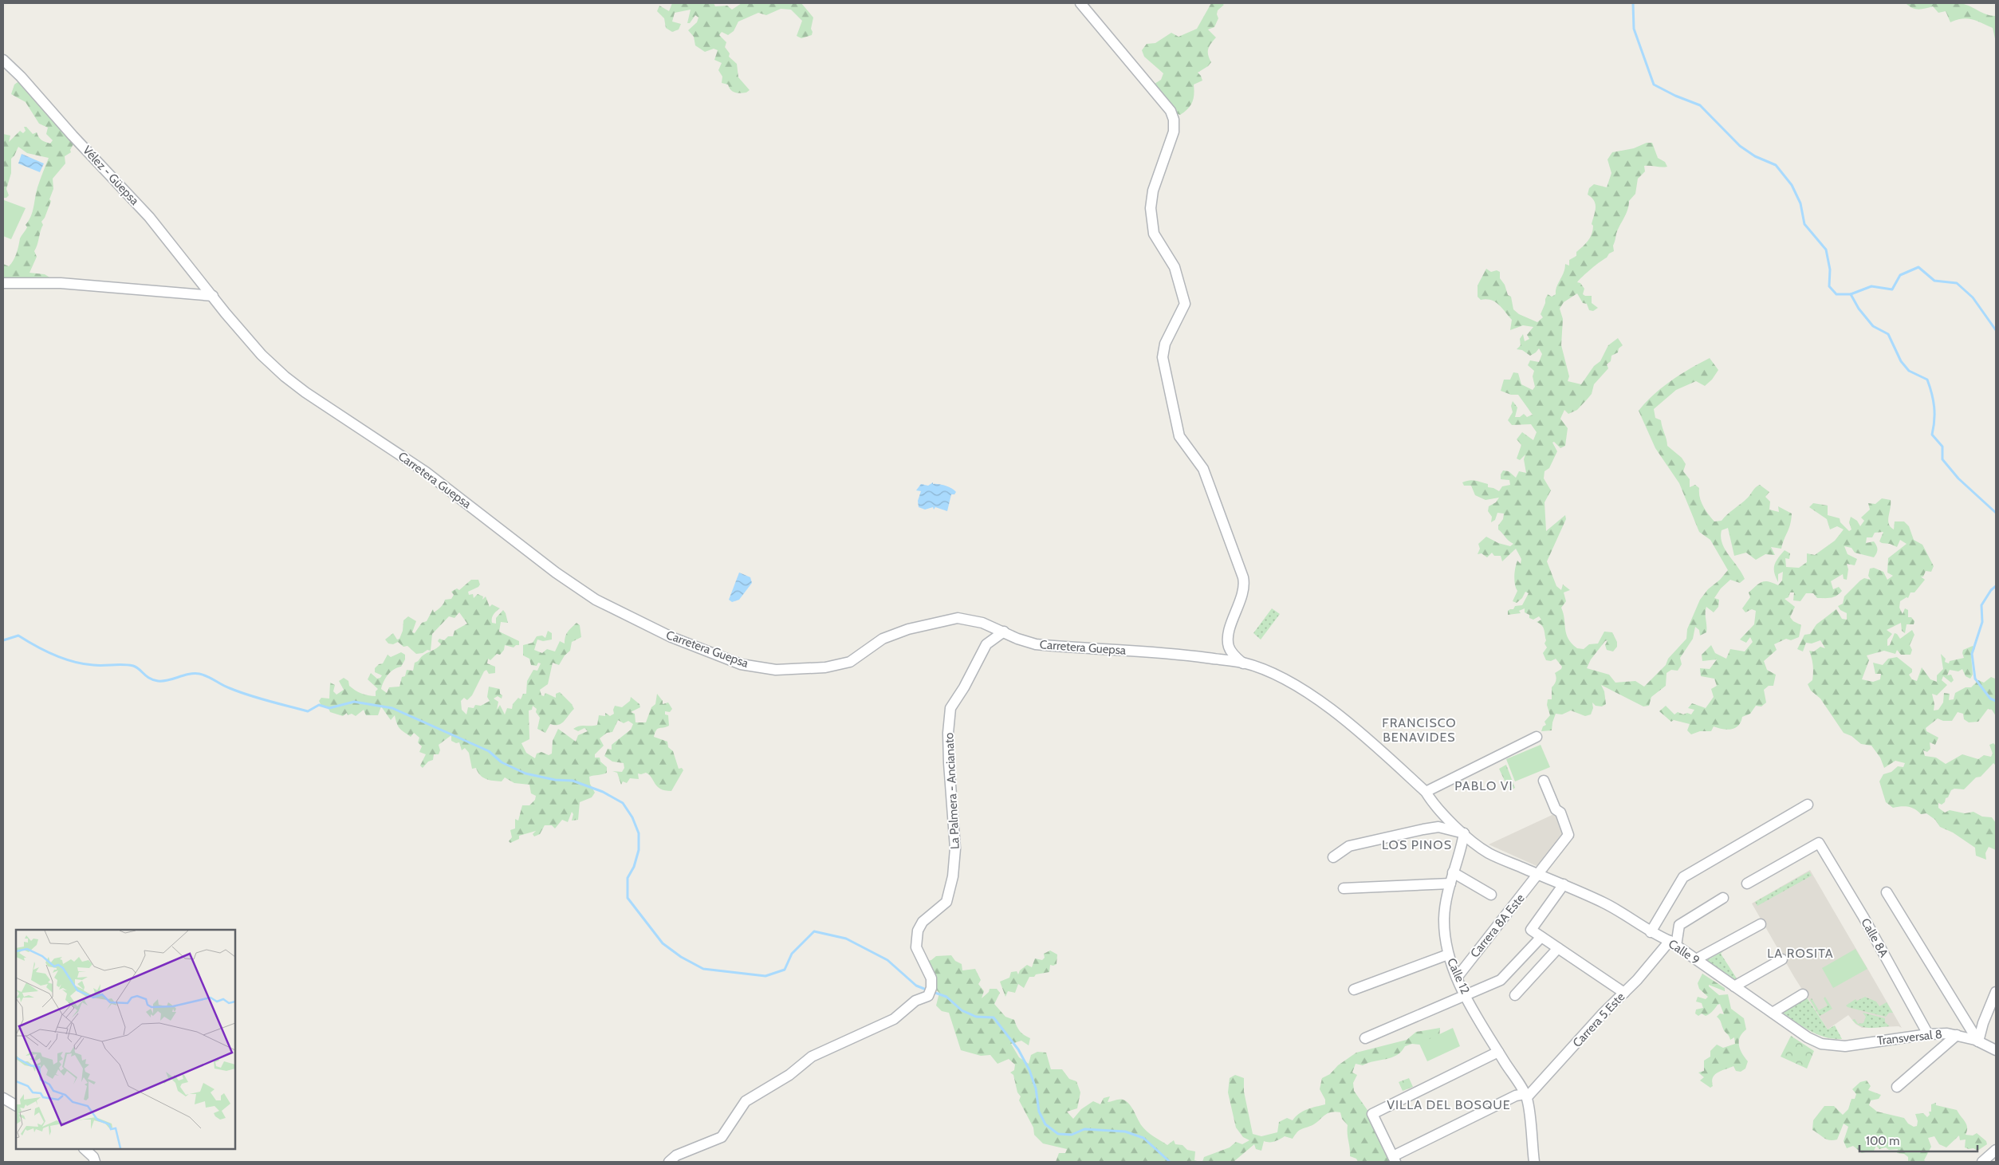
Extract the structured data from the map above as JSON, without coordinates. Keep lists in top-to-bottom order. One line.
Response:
{"streets":{"street":["Vélez - Güepsa","Carretera Guepsa","La Palmera - Ancianato","Carrera 8A Este","Calle 8A","Calle 9","Calle 12","Carrera 5 Este","Transversal 8"]},"crossings":[["Vélez - Güepsa","Carretera Guepsa"],["Carretera Guepsa","La Palmera - Ancianato"],["Carrera 8A Este","Calle 9"],["Carrera 8A Este","Calle 12"],["Calle 8A","Transversal 8"],["Calle 9","Calle 12"],["Calle 9","Carrera 5 Este"],["Calle 9","Transversal 8"],["Calle 12","Carrera 5 Este"]],"districts":["FRANCISCO BENAVIDES","PABLO VI","LOS PINOS","LA ROSITA","VILLA DEL BOSQUE"],"scale_bar":"100 m"}
